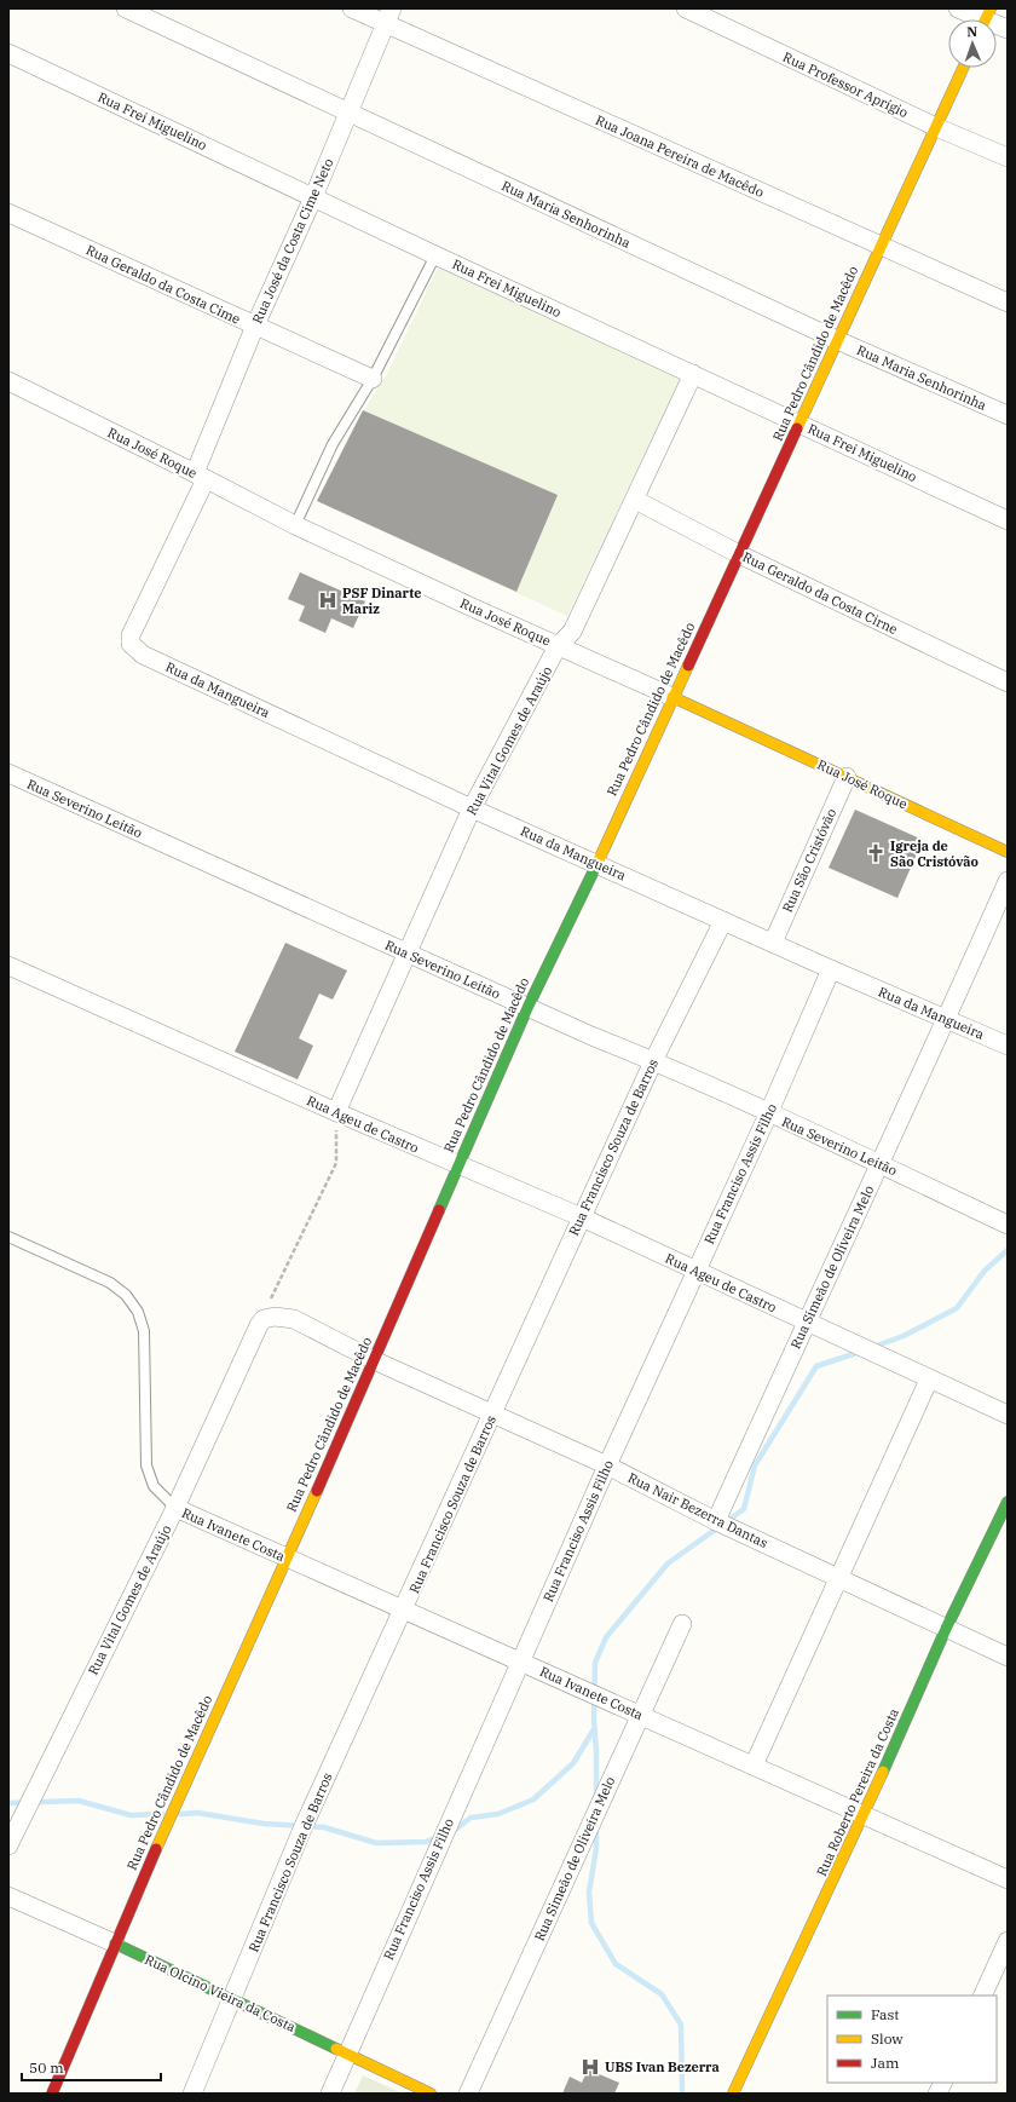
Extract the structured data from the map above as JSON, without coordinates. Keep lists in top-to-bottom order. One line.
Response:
{"streets":{"street":["Rua Professor Aprígio","Rua Frei Miguelino","Rua Joana Pereira de Macêdo","Rua Maria Senhorinha","Rua José da Costa Cime Neto","Rua Geraldo da Costa Cime","Rua Pedro Cândido de Macêdo","Rua José Roque","Rua Geraldo da Costa Cirne","Rua da Mangueira","Rua Vital Gomes de Araújo","Rua Severino Leitão","Rua São Cristóvão","Rua Ageu de Castro","Rua Francisco Souza de Barros","Rua Franciso Assis Filho","Rua Simeão de Oliveira Melo","Rua Nair Bezerra Dantas","Rua Ivanete Costa","Rua Roberto Pereira da Costa","Rua Olcino Vieira da Costa"]},"crossings":[["Rua Professor Aprígio","Rua Pedro Cândido de Macêdo"],["Rua Frei Miguelino","Rua José da Costa Cime Neto"],["Rua Frei Miguelino","Rua Pedro Cândido de Macêdo"],["Rua Frei Miguelino","Rua Vital Gomes de Araújo"],["Rua Joana Pereira de Macêdo","Rua José da Costa Cime Neto"],["Rua Joana Pereira de Macêdo","Rua Pedro Cândido de Macêdo"],["Rua Maria Senhorinha","Rua José da Costa Cime Neto"],["Rua Maria Senhorinha","Rua Pedro Cândido de Macêdo"],["Rua José da Costa Cime Neto","Rua Geraldo da Costa Cime"],["Rua José da Costa Cime Neto","Rua José Roque"],["Rua José da Costa Cime Neto","Rua da Mangueira"],["Rua Pedro Cândido de Macêdo","Rua José Roque"],["Rua Pedro Cândido de Macêdo","Rua Geraldo da Costa Cirne"],["Rua Pedro Cândido de Macêdo","Rua da Mangueira"],["Rua Pedro Cândido de Macêdo","Rua Severino Leitão"],["Rua Pedro Cândido de Macêdo","Rua Ageu de Castro"],["Rua Pedro Cândido de Macêdo","Rua Nair Bezerra Dantas"],["Rua Pedro Cândido de Macêdo","Rua Ivanete Costa"],["Rua Pedro Cândido de Macêdo","Rua Olcino Vieira da Costa"],["Rua José Roque","Rua Vital Gomes de Araújo"],["Rua José Roque","Rua São Cristóvão"],["Rua Geraldo da Costa Cirne","Rua Vital Gomes de Araújo"],["Rua da Mangueira","Rua Vital Gomes de Araújo"],["Rua da Mangueira","Rua São Cristóvão"],["Rua da Mangueira","Rua Francisco Souza de Barros"],["Rua da Mangueira","Rua Franciso Assis Filho"],["Rua da Mangueira","Rua Simeão de Oliveira Melo"],["Rua Vital Gomes de Araújo","Rua Severino Leitão"],["Rua Vital Gomes de Araújo","Rua Ageu de Castro"],["Rua Vital Gomes de Araújo","Rua Nair Bezerra Dantas"],["Rua Vital Gomes de Araújo","Rua Ivanete Costa"],["Rua Severino Leitão","Rua Francisco Souza de Barros"],["Rua Severino Leitão","Rua Franciso Assis Filho"],["Rua Severino Leitão","Rua Simeão de Oliveira Melo"],["Rua Ageu de Castro","Rua Francisco Souza de Barros"],["Rua Ageu de Castro","Rua Franciso Assis Filho"],["Rua Ageu de Castro","Rua Simeão de Oliveira Melo"],["Rua Francisco Souza de Barros","Rua Nair Bezerra Dantas"],["Rua Francisco Souza de Barros","Rua Ivanete Costa"],["Rua Francisco Souza de Barros","Rua Olcino Vieira da Costa"],["Rua Franciso Assis Filho","Rua Nair Bezerra Dantas"],["Rua Franciso Assis Filho","Rua Ivanete Costa"],["Rua Franciso Assis Filho","Rua Olcino Vieira da Costa"],["Rua Simeão de Oliveira Melo","Rua Nair Bezerra Dantas"],["Rua Simeão de Oliveira Melo","Rua Ivanete Costa"],["Rua Nair Bezerra Dantas","Rua Roberto Pereira da Costa"],["Rua Ivanete Costa","Rua Roberto Pereira da Costa"]],"places":{"hospital":["PSF Dinarte Mariz","UBS Ivan Bezerra"],"church":["Igreja de São Cristóvão"]},"legend":["Fast","Slow","Jam"],"scale_bar":"50 m","north":"top"}
